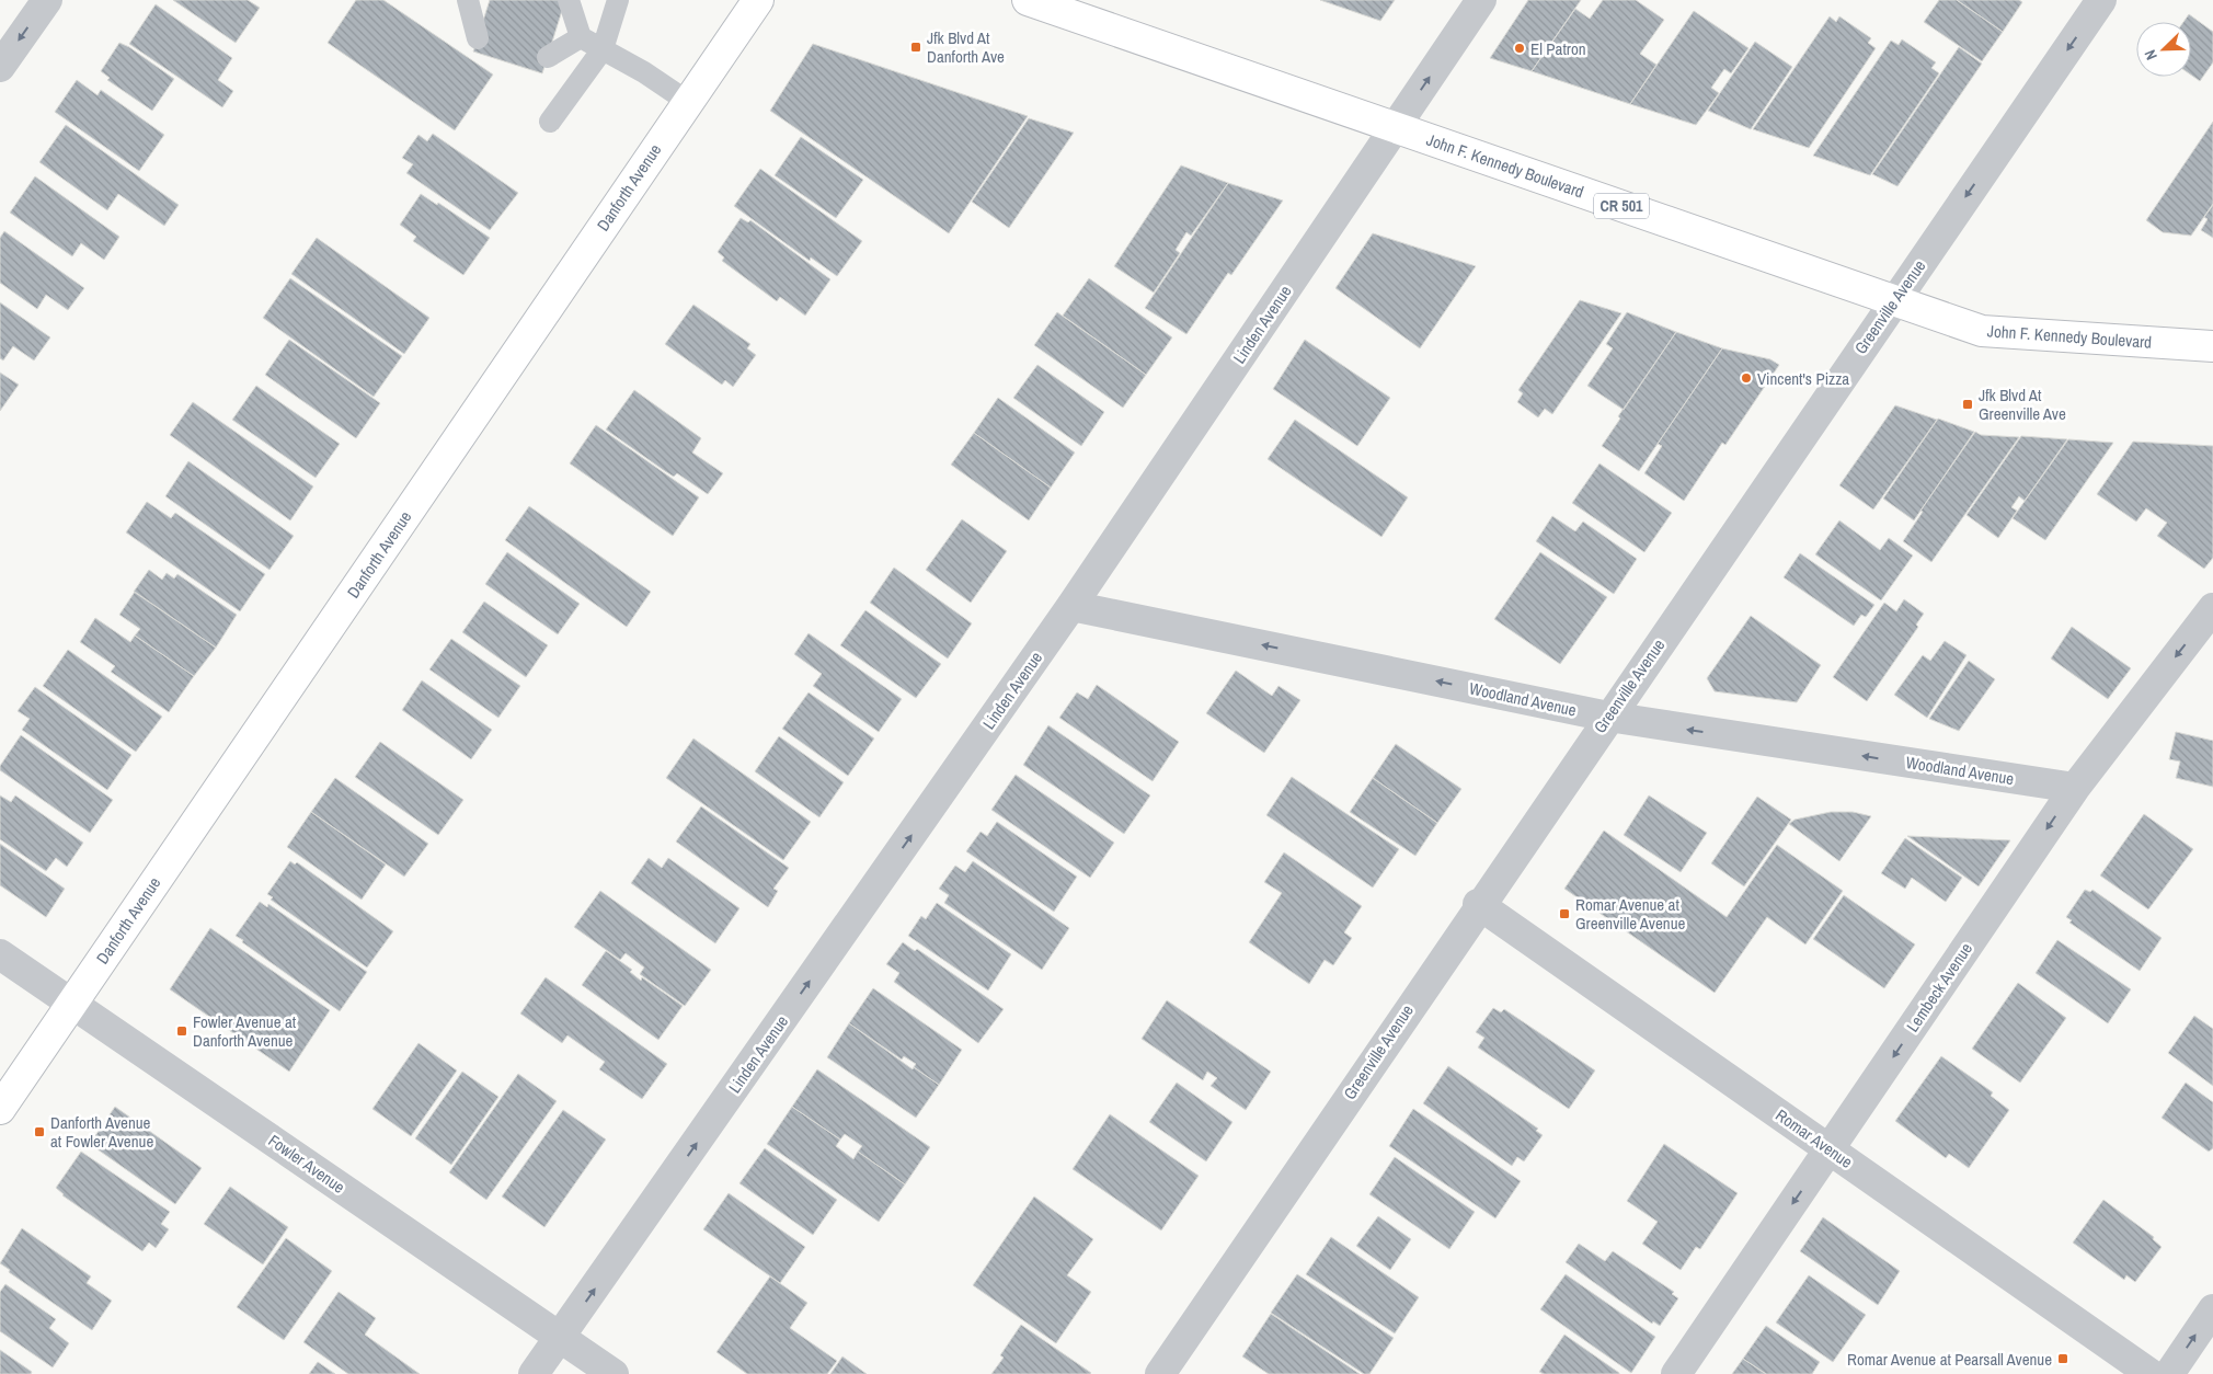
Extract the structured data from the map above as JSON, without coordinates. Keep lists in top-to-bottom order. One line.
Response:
{"streets":{"main road":["John F. Kennedy Boulevard","Danforth Avenue","CR 501"],"street":["Greenville Avenue","Linden Avenue","Woodland Avenue","Lembeck Avenue","Romar Avenue","Fowler Avenue"]},"crossings":[["John F. Kennedy Boulevard","Greenville Avenue"],["John F. Kennedy Boulevard","Linden Avenue"],["Danforth Avenue","Fowler Avenue"],["Greenville Avenue","Woodland Avenue"],["Greenville Avenue","Romar Avenue"],["Linden Avenue","Woodland Avenue"],["Linden Avenue","Fowler Avenue"],["Woodland Avenue","Lembeck Avenue"],["Lembeck Avenue","Romar Avenue"]],"one_way":["Linden Avenue","Woodland Avenue","Lembeck Avenue"],"places":{"transit":["Jfk Blvd At Danforth Ave","Jfk Blvd At Greenville Ave","Romar Avenue at Greenville Avenue","Fowler Avenue at Danforth Avenue","Danforth Avenue at Fowler Avenue","Romar Avenue at Pearsall Avenue"],"other":["El Patron","Vincent's Pizza"]},"north":"bottom left"}
